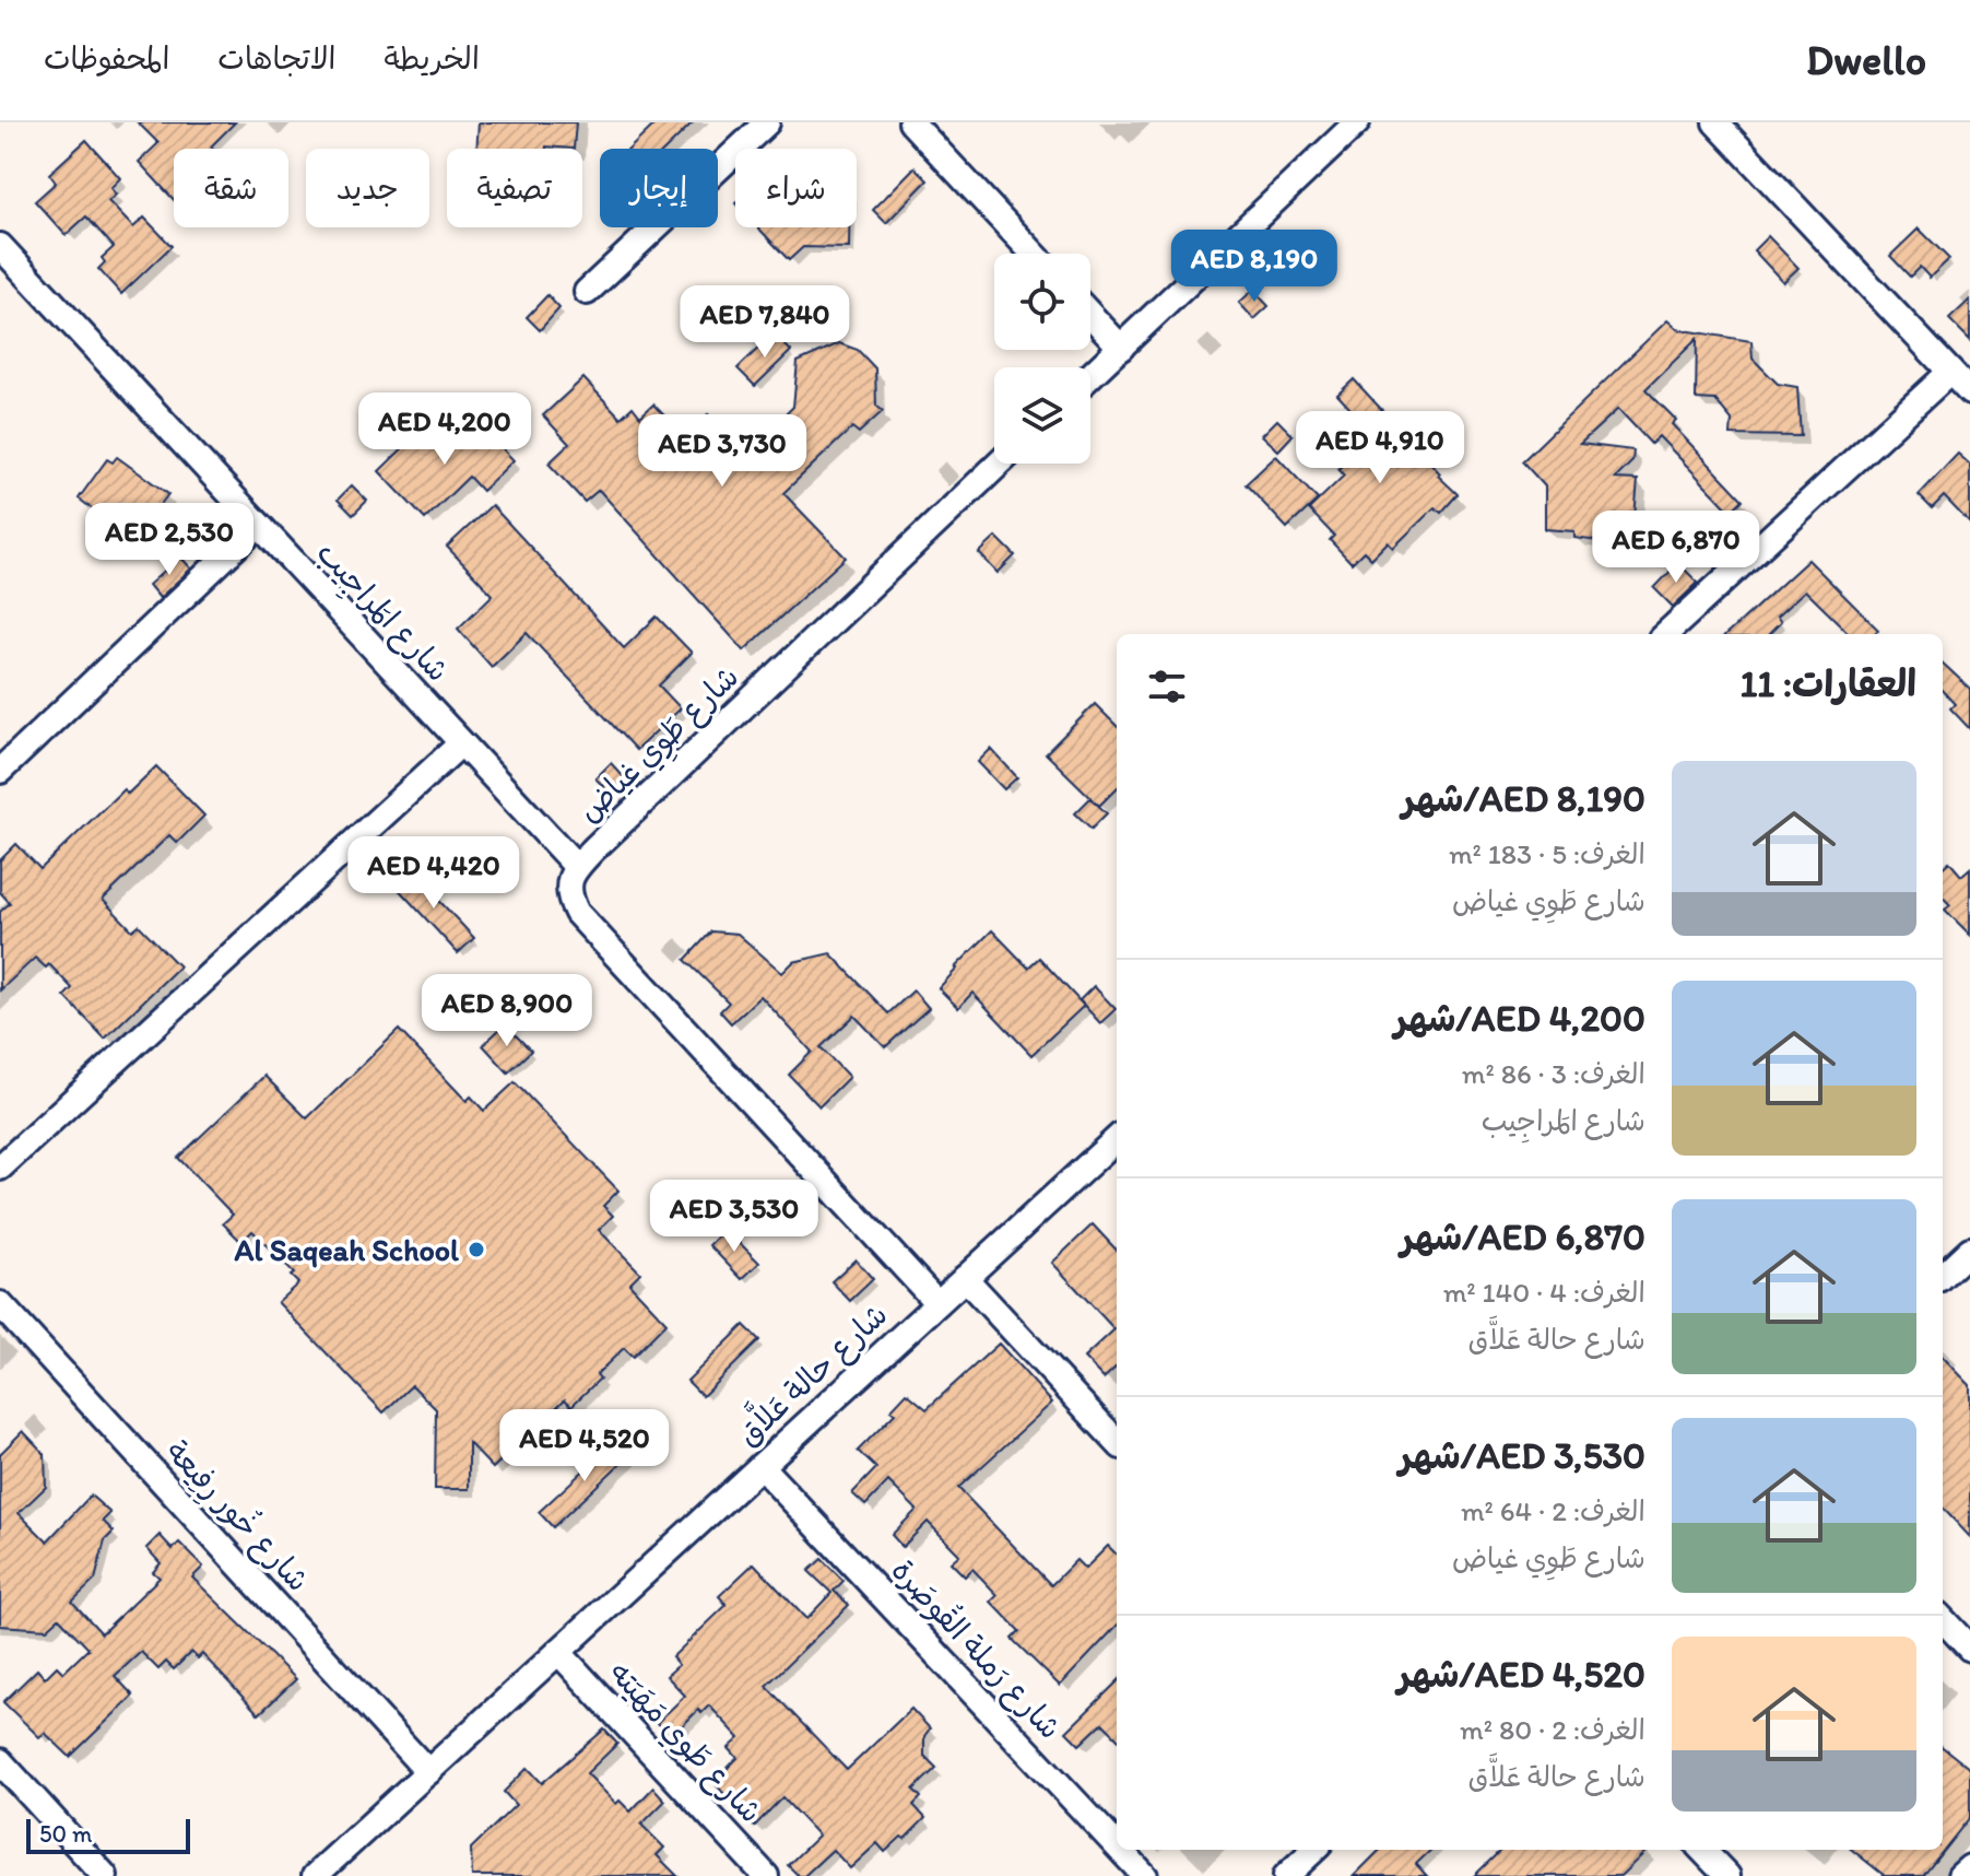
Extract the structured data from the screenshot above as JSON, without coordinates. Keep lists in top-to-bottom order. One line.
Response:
{"streets":{"street":["شارع المَراجِيب","شارع طَوِي غياض","شارع حالة عَلاَّق","شارع خُور رِفِيعة","شارع رَملة القُوصَرة","شارع طَوي مَهَيَته"]},"crossings":[["شارع المَراجِيب","شارع طَوِي غياض"],["شارع طَوِي غياض","شارع حالة عَلاَّق"],["شارع حالة عَلاَّق","شارع خُور رِفِيعة"],["شارع حالة عَلاَّق","شارع رَملة القُوصَرة"],["شارع حالة عَلاَّق","شارع طَوي مَهَيَته"]],"places":["Al Saqeah School"],"scale_bar":"50 m","page":{"header":"Dwello","nav":["الخريطة","الاتجاهات","المحفوظات"],"chip":["شراء","إيجار","تصفية","جديد","شقة"],"price":["AED 8,190","AED 7,840","AED 4,200","AED 4,910","AED 3,730","AED 2,530","AED 6,870","AED 4,420","AED 8,900","AED 3,530","AED 4,520"],"heading":"العقارات: 11","list":[{"name":"AED 8,190/شهر","note":"الغرف: 5 · 183 m² · شارع طَوِي غياض"},{"name":"AED 4,200/شهر","note":"الغرف: 3 · 86 m² · شارع المَراجِيب"},{"name":"AED 6,870/شهر","note":"الغرف: 4 · 140 m² · شارع حالة عَلاَّق"},{"name":"AED 3,530/شهر","note":"الغرف: 2 · 64 m² · شارع طَوِي غياض"},{"name":"AED 4,520/شهر","note":"الغرف: 2 · 80 m² · شارع حالة عَلاَّق"}],"scale":"50 m"}}
